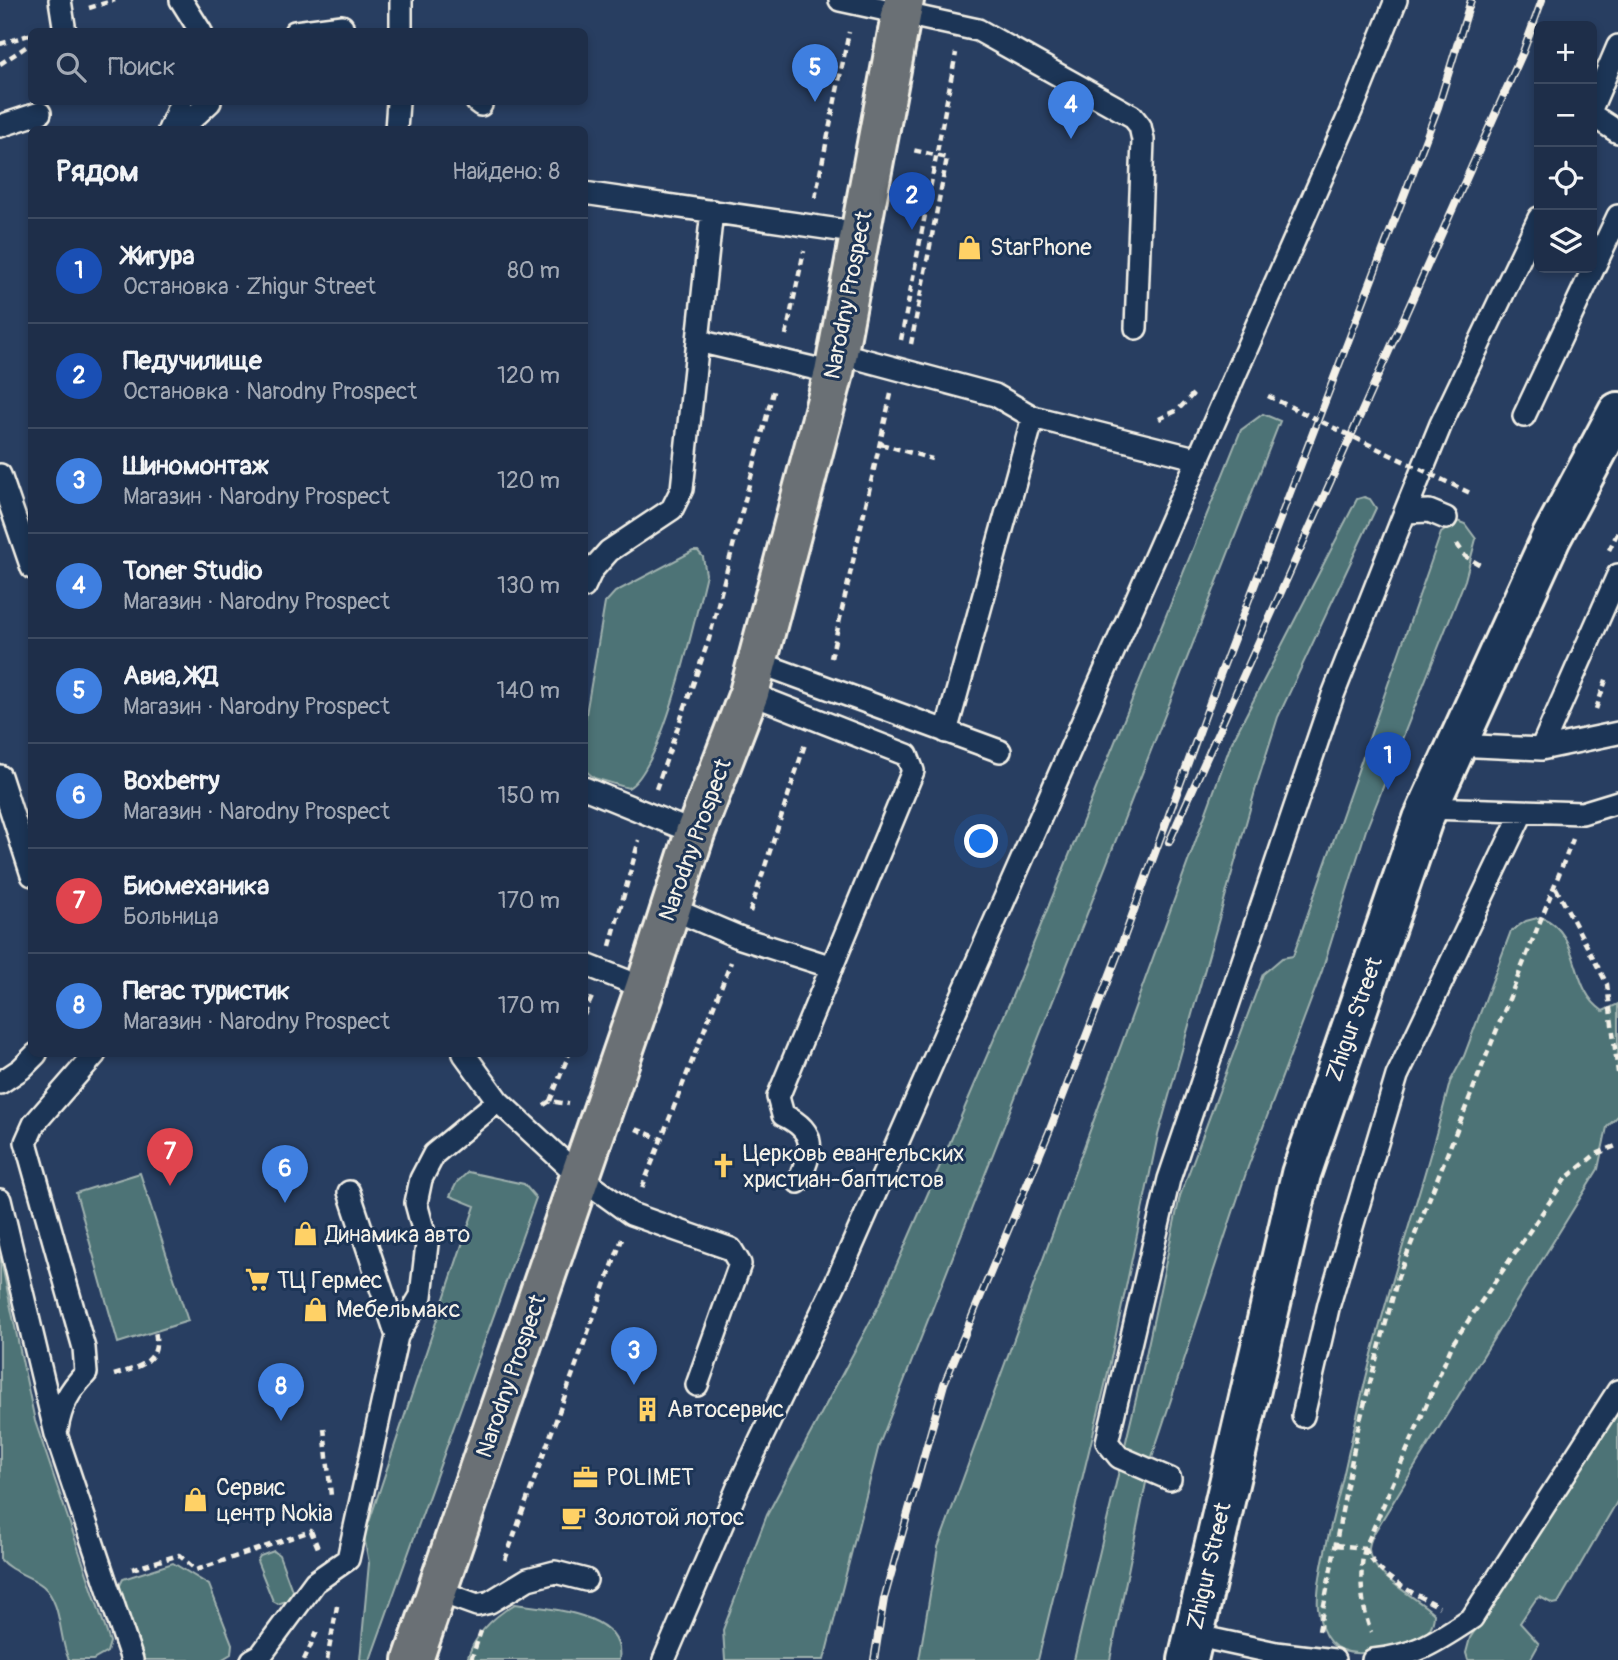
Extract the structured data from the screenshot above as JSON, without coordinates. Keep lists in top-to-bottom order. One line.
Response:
{"streets":{"main road":["Narodny Prospect","Zhigur Street"]},"places":{"shop":["StarPhone","Динамика авто","Мебельмакс","Сервис центр Nokia"],"church":["Церковь евангельских христиан-баптистов"],"supermarket":["ТЦ Гермес"],"building":["Автосервис"],"office":["POLIMET"],"cafe":["Золотой лотос"]},"page":{"map_buttons":["+","−"],"search":"Поиск","pins":["5","4","2","1","7","6","3","8"],"heading":["Рядом","Найдено: 8"],"list":[{"mark":"1","name":"Жигура","note":"Остановка · Zhigur Street","value":"80 m"},{"mark":"2","name":"Педучилище","note":"Остановка · Narodny Prospect","value":"120 m"},{"mark":"3","name":"Шиномонтаж","note":"Магазин · Narodny Prospect","value":"120 m"},{"mark":"4","name":"Toner Studio","note":"Магазин · Narodny Prospect","value":"130 m"},{"mark":"5","name":"Авиа, ЖД","note":"Магазин · Narodny Prospect","value":"140 m"},{"mark":"6","name":"Boxberry","note":"Магазин · Narodny Prospect","value":"150 m"},{"mark":"7","name":"Биомеханика","note":"Больница","value":"170 m"},{"mark":"8","name":"Пегас туристик","note":"Магазин · Narodny Prospect","value":"170 m"}]}}
